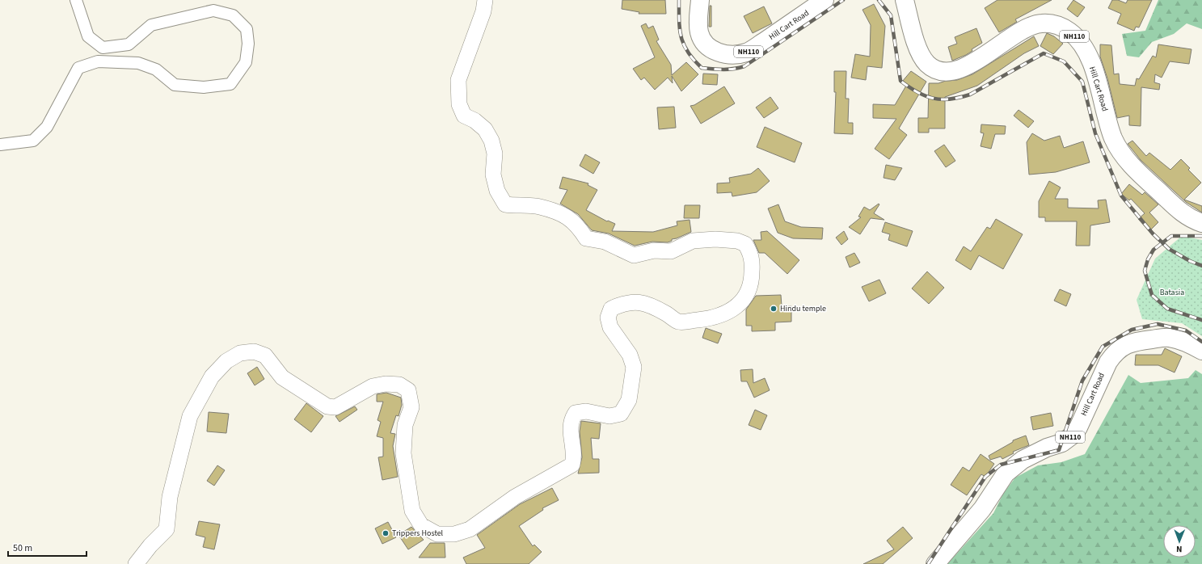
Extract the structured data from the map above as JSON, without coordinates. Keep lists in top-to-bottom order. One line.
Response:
{"streets":{"highway":["Hill Cart Road","NH110"]},"parks":["Batasia"],"places":["Hindu temple","Trippers Hostel"],"scale_bar":"50 m","north":"bottom"}
